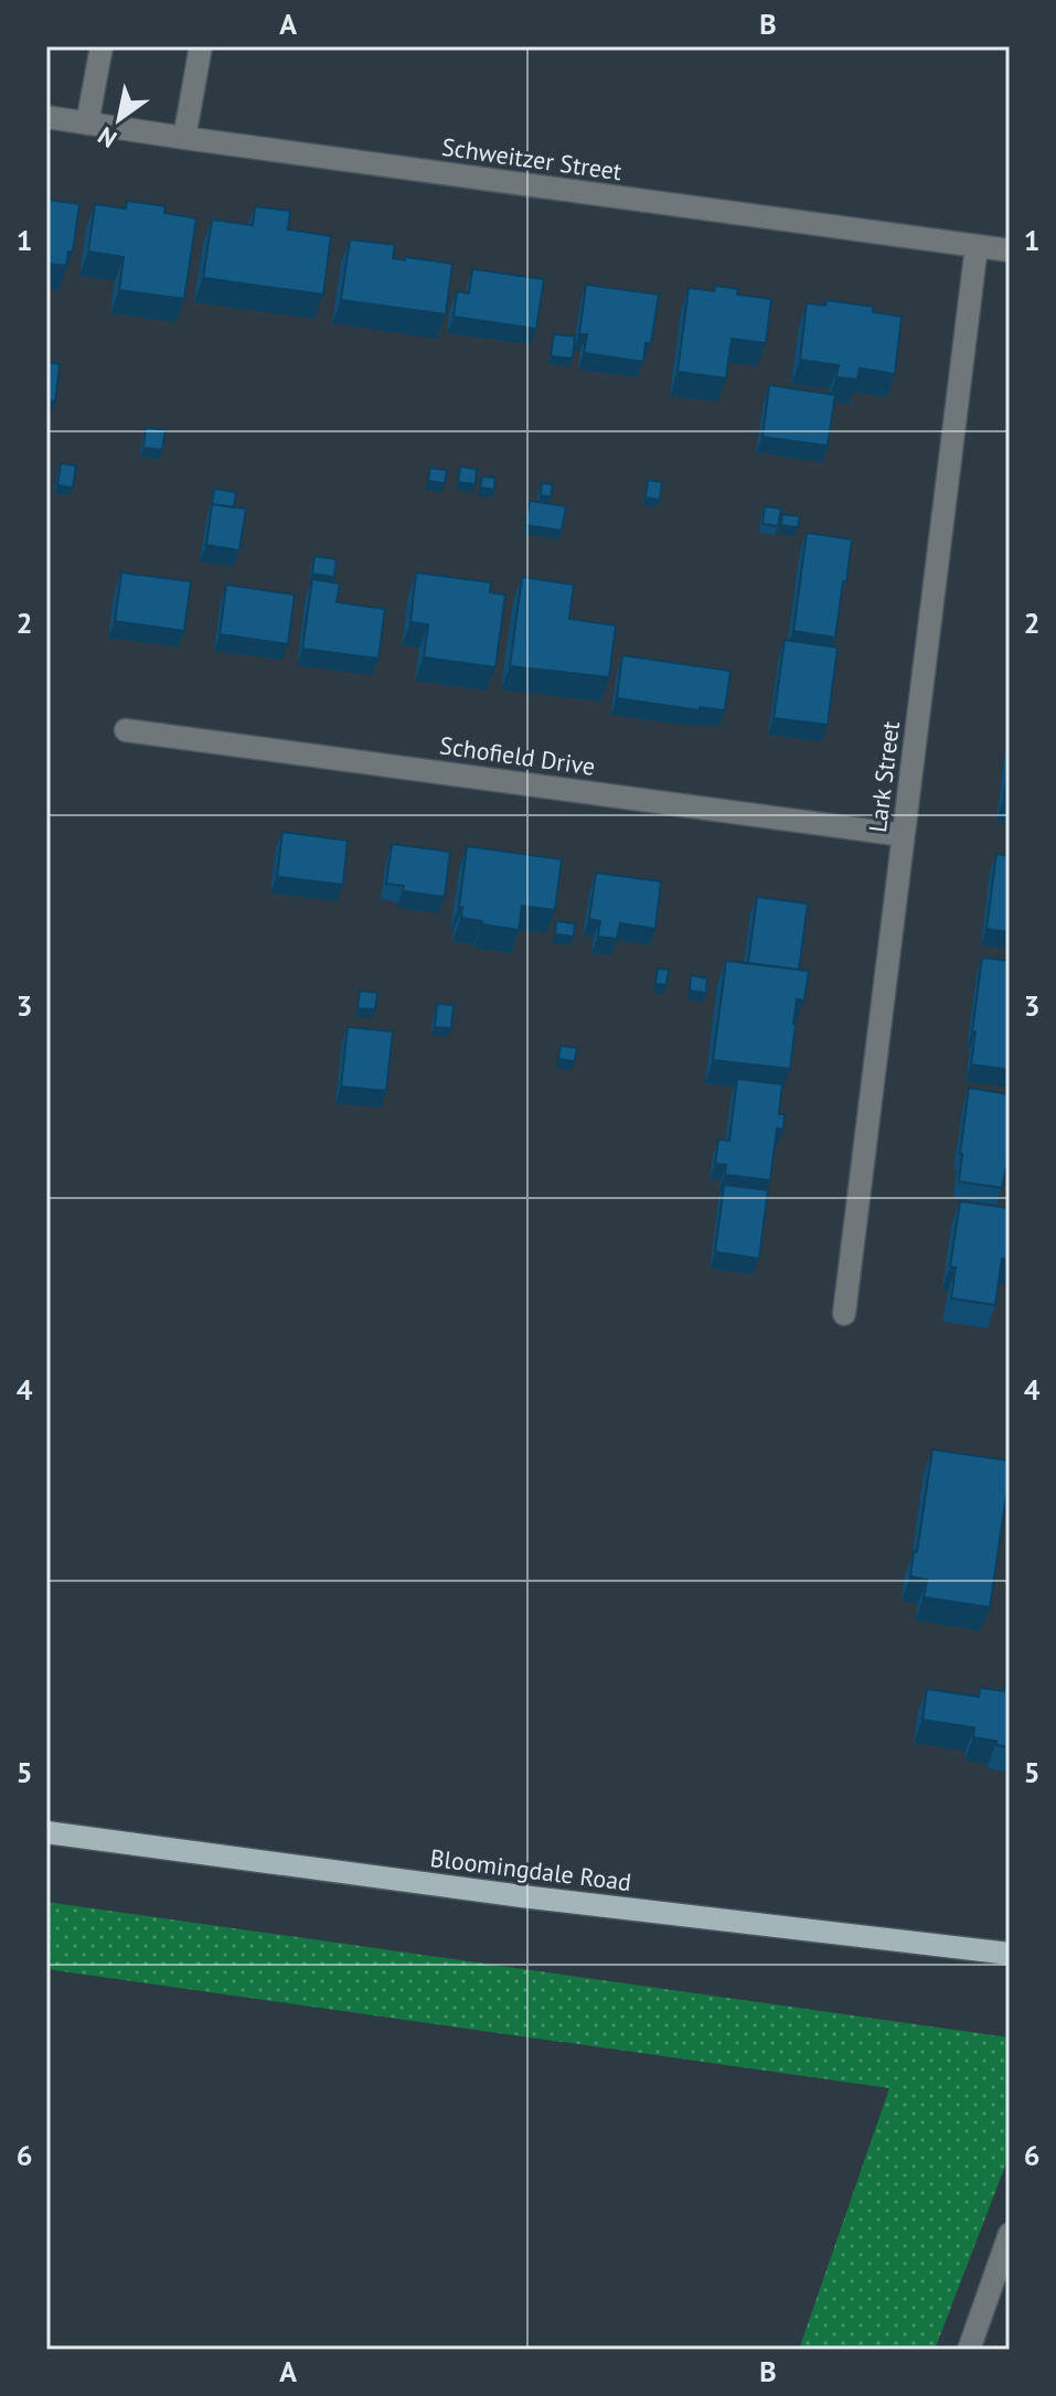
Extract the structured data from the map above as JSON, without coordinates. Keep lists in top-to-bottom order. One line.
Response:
{"streets":{"main road":["Bloomingdale Road"],"street":["Schweitzer Street","Schofield Drive","Lark Street"]},"crossings":[["Schweitzer Street","Lark Street"],["Schofield Drive","Lark Street"]],"north":"bottom left","grid":{"columns":["A","B"],"rows":["1","2","3","4","5","6"]}}
